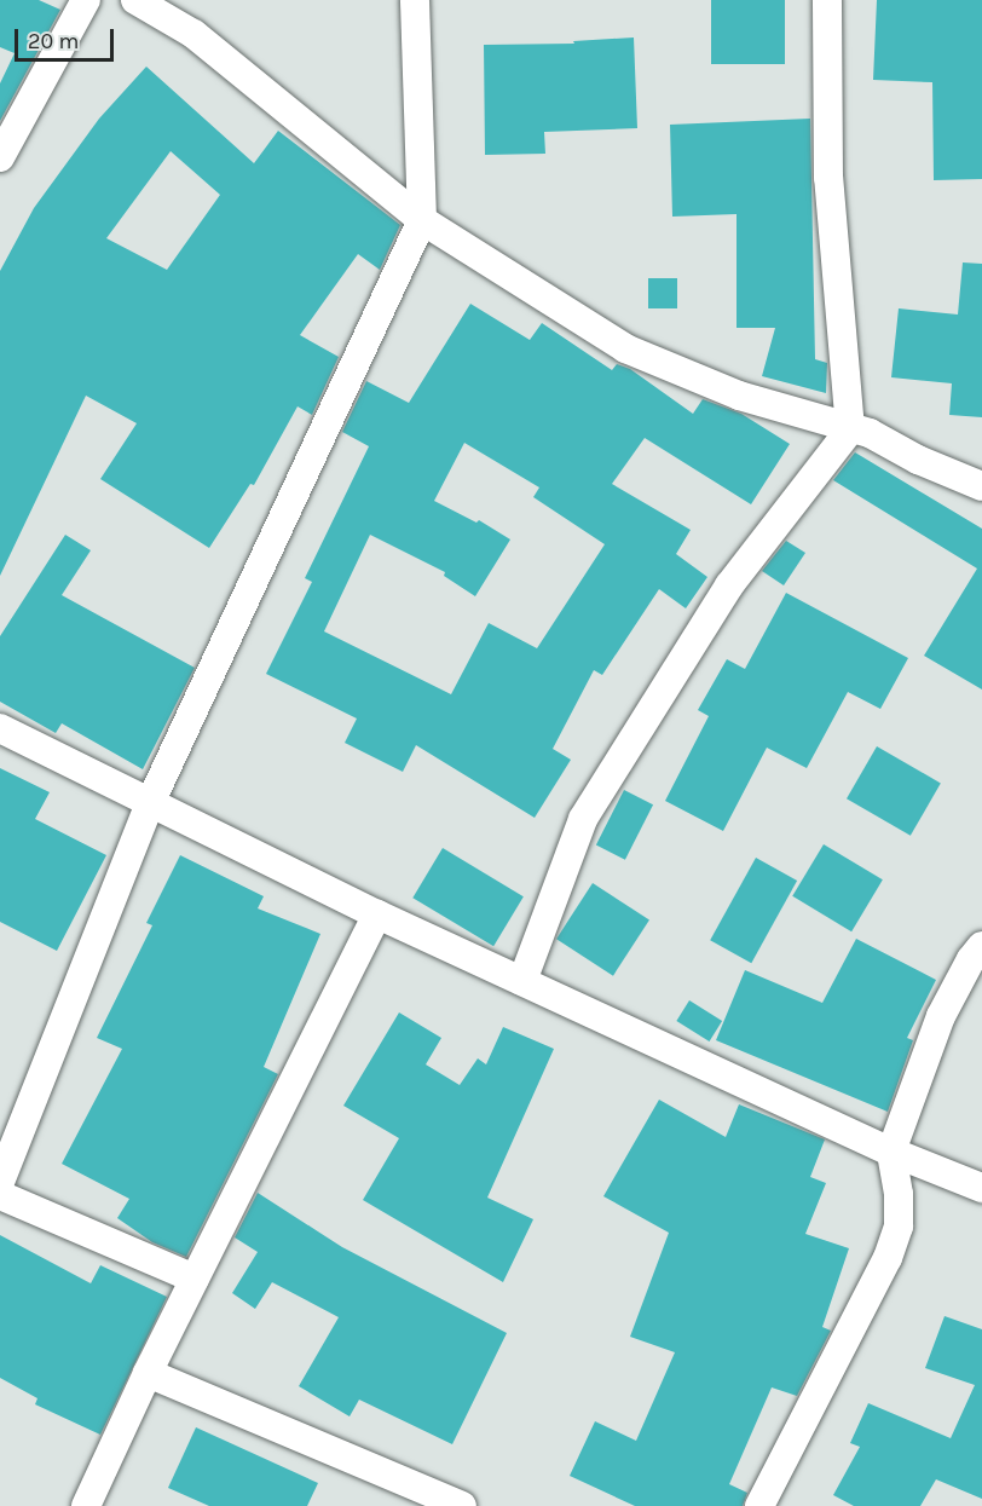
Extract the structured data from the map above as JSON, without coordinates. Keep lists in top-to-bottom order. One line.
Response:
{"scale_bar":"20 m"}
